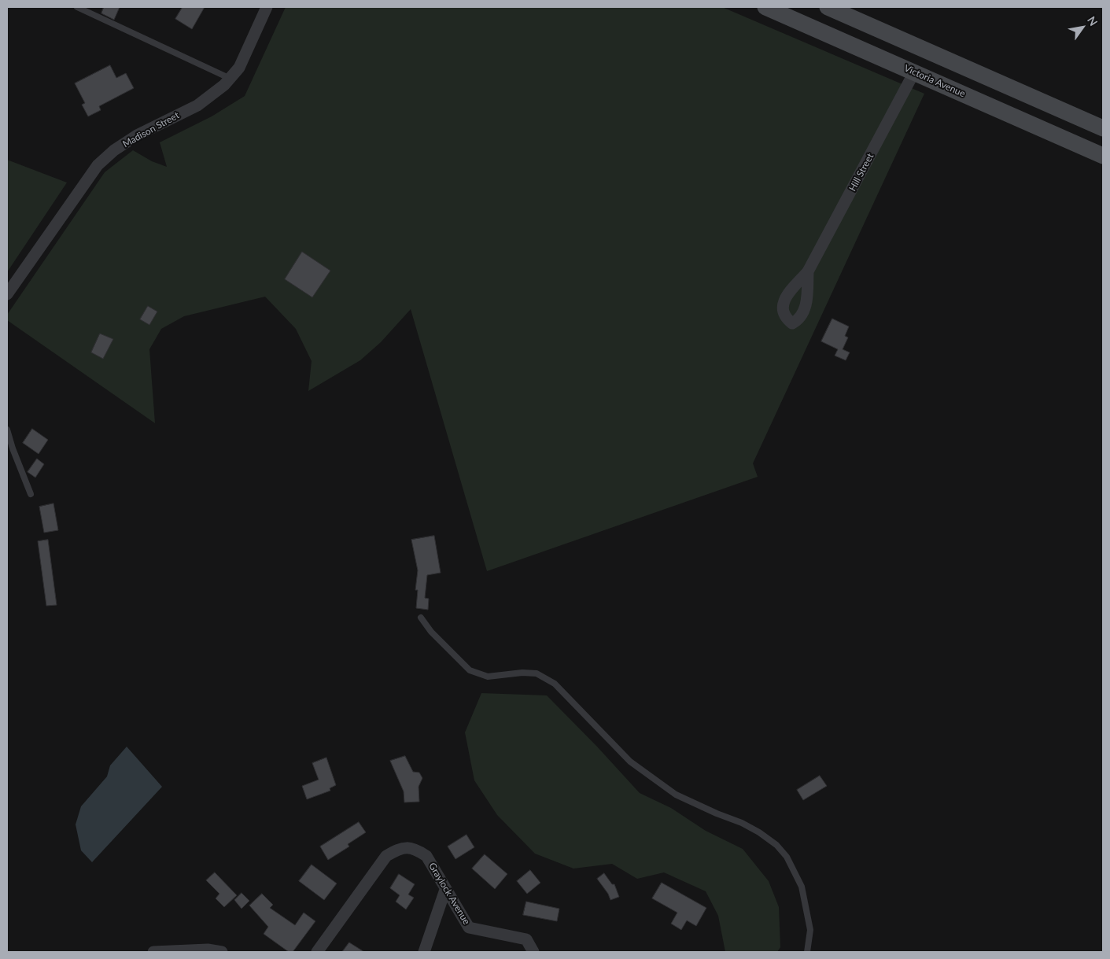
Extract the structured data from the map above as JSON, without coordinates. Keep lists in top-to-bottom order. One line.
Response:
{"streets":{"main road":["Victoria Avenue"],"street":["Madison Street","Hill Street","Graylock Avenue"]},"crossings":[["Victoria Avenue","Hill Street"]],"north":"top right"}
